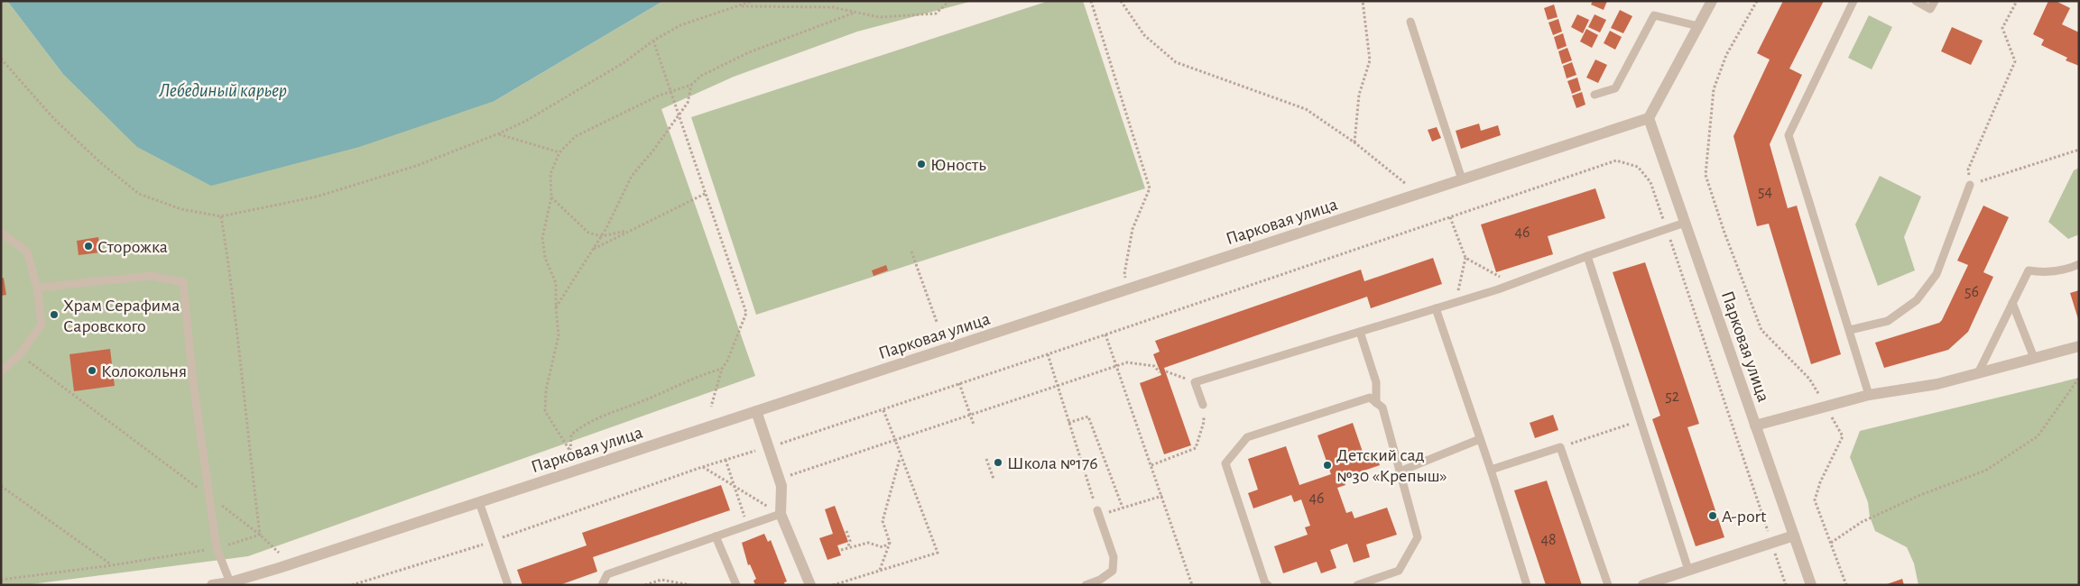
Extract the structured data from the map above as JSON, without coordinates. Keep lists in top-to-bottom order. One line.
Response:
{"streets":{"street":["Парковая улица"]},"water":["Лебединый карьер"],"places":["Юность","Сторожка","Храм Серафима Саровского","Колокольня","Школа №176","Детский сад №30 «Крепыш»","A-port"],"house_numbers":["54","46","56","52","46","48"]}
